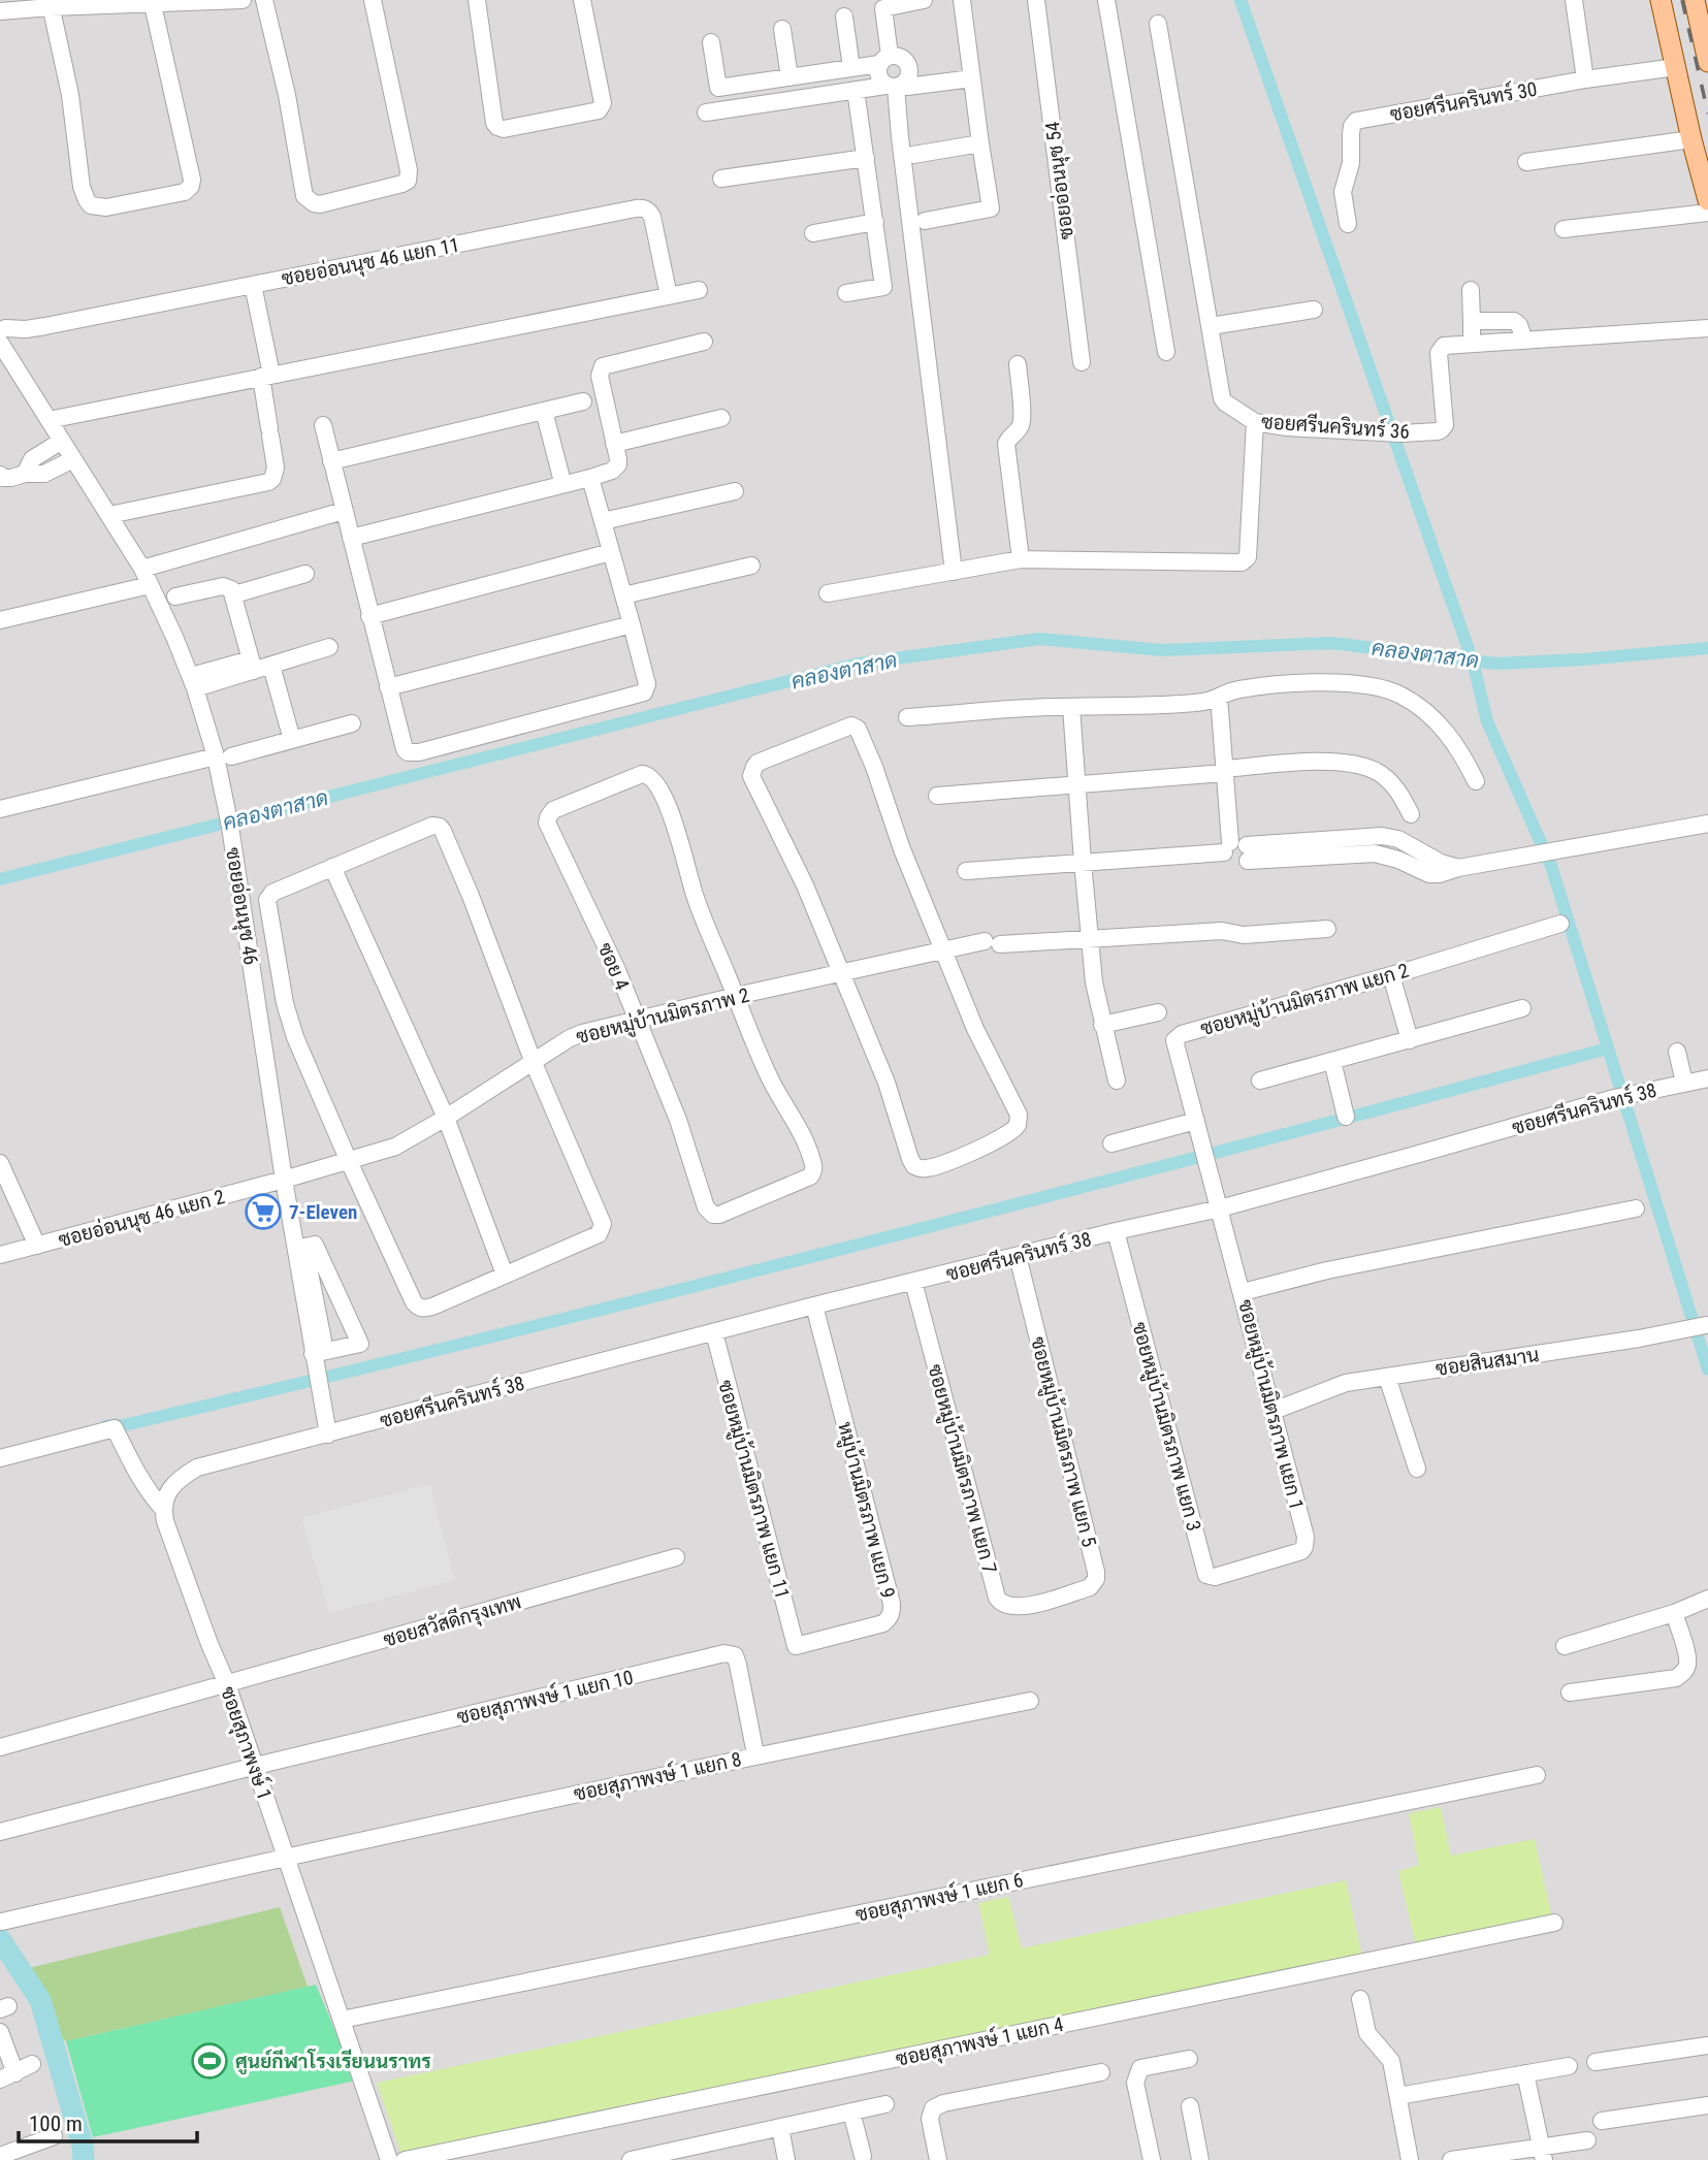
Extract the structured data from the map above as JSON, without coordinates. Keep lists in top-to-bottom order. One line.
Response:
{"streets":{"street":["ซอยศรีนครินทร์ 30","ซอยอ่อนนุช 54","ซอยอ่อนนุช 46 แยก 11","ซอยศรีนครินทร์ 36","ซอยอ่อนนุช 46","ซอย 4","ซอยหมู่บ้านมิตรภาพ แยก 2","ซอยหมู่บ้านมิตรภาพ 2","ซอยศรีนครินทร์ 38","ซอยอ่อนนุช 46 แยก 2","ซอยสินสมาน","ซอยหมู่บ้านมิตรภาพ แยก 1","ซอยหมู่บ้านมิตรภาพ แยก 3","ซอยหมู่บ้านมิตรภาพ แยก 5","ซอยหมู่บ้านมิตรภาพ แยก 7","ซอยหมู่บ้านมิตรภาพ แยก 11","หมู่บ้านมิตรภาพ แยก 9","ซอยสวัสดีกรุงเทพ","ซอยสุภาพงษ์ 1 แยก 10","ซอยสุภาพงษ์ 1","ซอยสุภาพงษ์ 1 แยก 8","ซอยสุภาพงษ์ 1 แยก 6","ซอยสุภาพงษ์ 1 แยก 4"]},"crossings":[["ซอยอ่อนนุช 46 แยก 11","ซอยอ่อนนุช 46"],["ซอยอ่อนนุช 46","ซอยหมู่บ้านมิตรภาพ 2"],["ซอยอ่อนนุช 46","ซอยศรีนครินทร์ 38"],["ซอยอ่อนนุช 46","ซอยอ่อนนุช 46 แยก 2"],["ซอย 4","ซอยหมู่บ้านมิตรภาพ 2"],["ซอยหมู่บ้านมิตรภาพ แยก 2","ซอยศรีนครินทร์ 38"],["ซอยหมู่บ้านมิตรภาพ แยก 2","ซอยหมู่บ้านมิตรภาพ แยก 1"],["ซอยหมู่บ้านมิตรภาพ 2","ซอยอ่อนนุช 46 แยก 2"],["ซอยศรีนครินทร์ 38","ซอยหมู่บ้านมิตรภาพ แยก 1"],["ซอยศรีนครินทร์ 38","ซอยหมู่บ้านมิตรภาพ แยก 3"],["ซอยศรีนครินทร์ 38","ซอยหมู่บ้านมิตรภาพ แยก 5"],["ซอยศรีนครินทร์ 38","ซอยหมู่บ้านมิตรภาพ แยก 7"],["ซอยศรีนครินทร์ 38","ซอยหมู่บ้านมิตรภาพ แยก 11"],["ซอยศรีนครินทร์ 38","หมู่บ้านมิตรภาพ แยก 9"],["ซอยสินสมาน","ซอยหมู่บ้านมิตรภาพ แยก 1"],["ซอยหมู่บ้านมิตรภาพ แยก 1","ซอยหมู่บ้านมิตรภาพ แยก 3"],["ซอยหมู่บ้านมิตรภาพ แยก 5","ซอยหมู่บ้านมิตรภาพ แยก 7"],["ซอยหมู่บ้านมิตรภาพ แยก 11","หมู่บ้านมิตรภาพ แยก 9"],["ซอยสวัสดีกรุงเทพ","ซอยสุภาพงษ์ 1"],["ซอยสุภาพงษ์ 1 แยก 10","ซอยสุภาพงษ์ 1"],["ซอยสุภาพงษ์ 1 แยก 10","ซอยสุภาพงษ์ 1 แยก 8"],["ซอยสุภาพงษ์ 1","ซอยสุภาพงษ์ 1 แยก 8"],["ซอยสุภาพงษ์ 1","ซอยสุภาพงษ์ 1 แยก 6"]],"water":["คลองตาสาด"],"places":{"supermarket":["7-Eleven"],"sports":["ศูนย์กีฬาโรงเรียนนราทร"]},"scale_bar":"100 m"}
